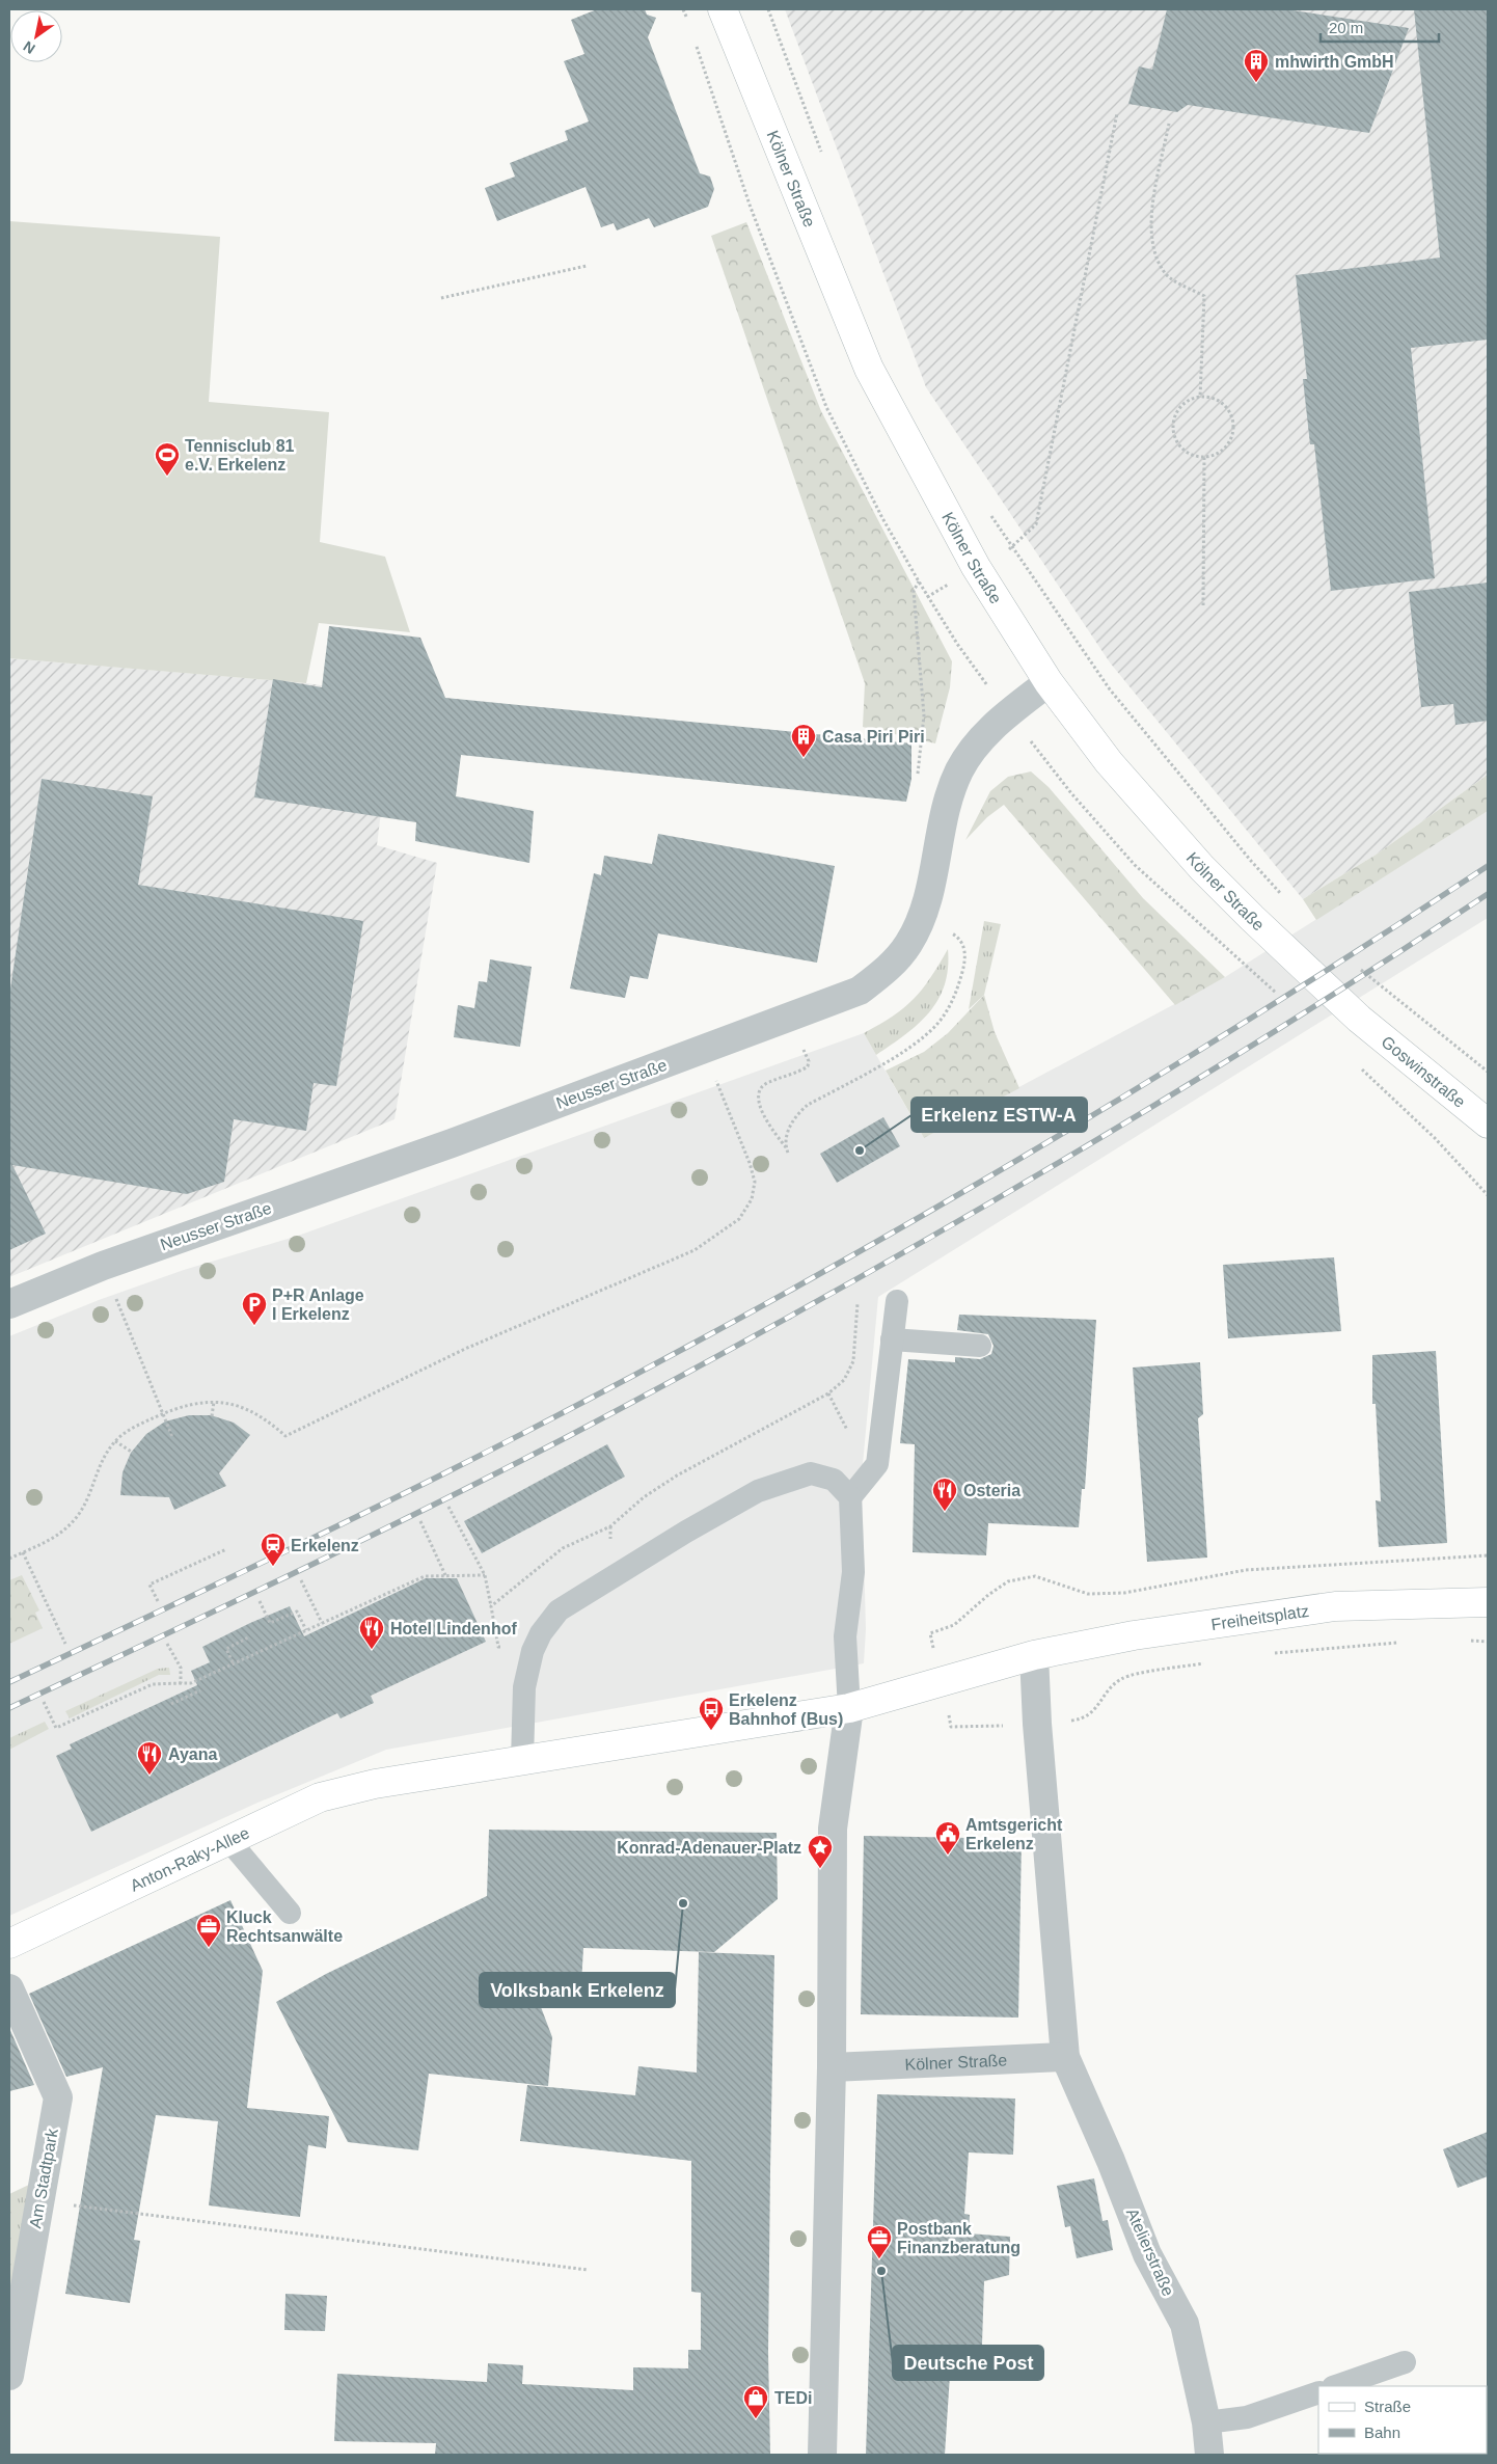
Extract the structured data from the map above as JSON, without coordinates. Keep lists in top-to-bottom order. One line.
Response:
{"streets":{"street":["Kölner Straße","Goswinstraße","Neusser Straße","Freiheitsplatz","Anton-Raky-Allee","Am Stadtpark","Atelierstraße"]},"crossings":[["Kölner Straße","Goswinstraße"],["Kölner Straße","Neusser Straße"],["Kölner Straße","Atelierstraße"]],"places":{"building":["mhwirth GmbH","Casa Piri Piri"],"sports":["Tennisclub 81 e.V. Erkelenz"],"other":["Erkelenz ESTW-A","Volksbank Erkelenz","Deutsche Post"],"parking":["P+R Anlage I Erkelenz"],"restaurant":["Osteria","Hotel Lindenhof","Ayana"],"station":["Erkelenz"],"bus stop":["Erkelenz Bahnhof (Bus)"],"public building":["Amtsgericht Erkelenz"],"place":["Konrad-Adenauer-Platz"],"office":["Kluck Rechtsanwälte","Postbank Finanzberatung"],"shop":["TEDi"]},"legend":["Straße","Bahn"],"scale_bar":"20 m","north":"bottom left"}
